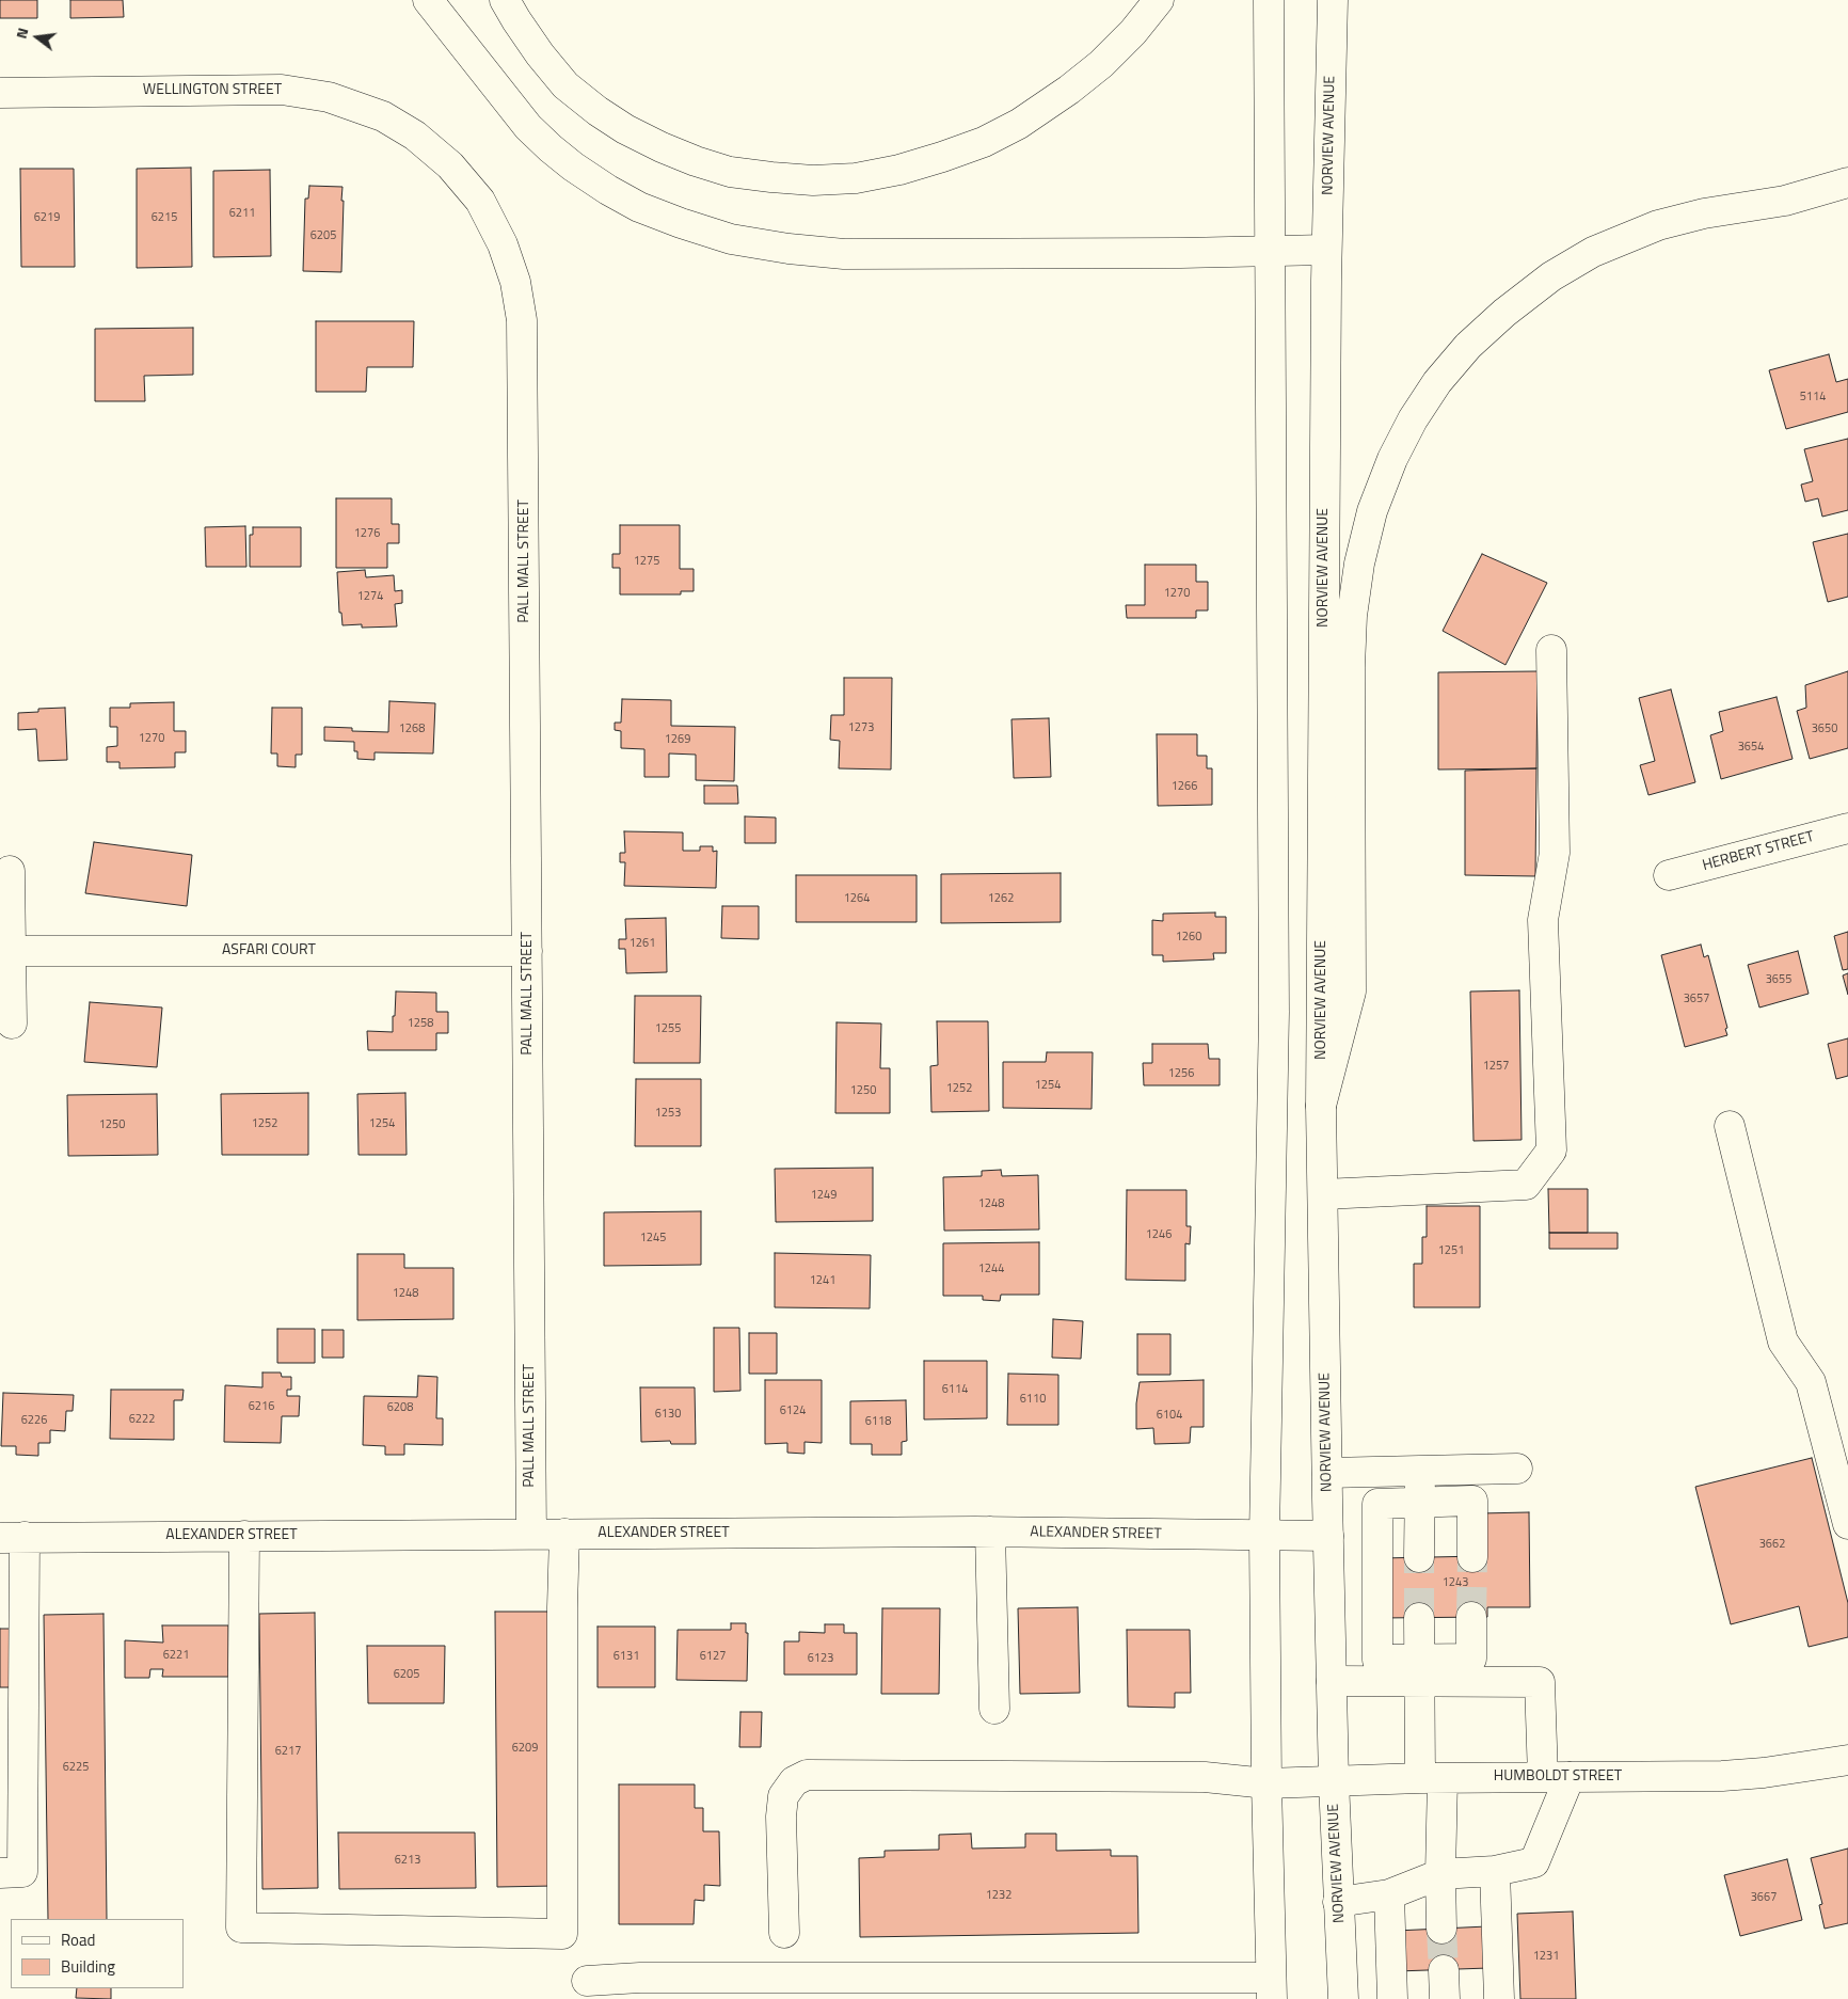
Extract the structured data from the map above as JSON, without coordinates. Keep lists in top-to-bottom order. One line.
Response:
{"streets":{"main road":["WELLINGTON STREET","NORVIEW AVENUE","PALL MALL STREET","HERBERT STREET","ASFARI COURT","ALEXANDER STREET","HUMBOLDT STREET"]},"crossings":[["WELLINGTON STREET","PALL MALL STREET"],["NORVIEW AVENUE","ALEXANDER STREET"],["NORVIEW AVENUE","HUMBOLDT STREET"],["PALL MALL STREET","ASFARI COURT"],["PALL MALL STREET","ALEXANDER STREET"]],"house_numbers":["6211","6219","6215","6205","5114","1276","1275","1270","1274","1273","1268","3650","1270","1269","3654","1266","1264","1262","1260","1261","3655","3657","1258","1255","1257","1256","1254","1252","1250","1253","1252","1254","1250","1249","1248","1246","1245","1251","1244","1241","1248","6114","6110","6216","6208","6124","6130","6104","6222","6226","6118","3662","1243","6221","6131","6127","6123","6205","6209","6217","6225","6213","1232","3667","1231"],"legend":["Road","Building"],"north":"left"}
